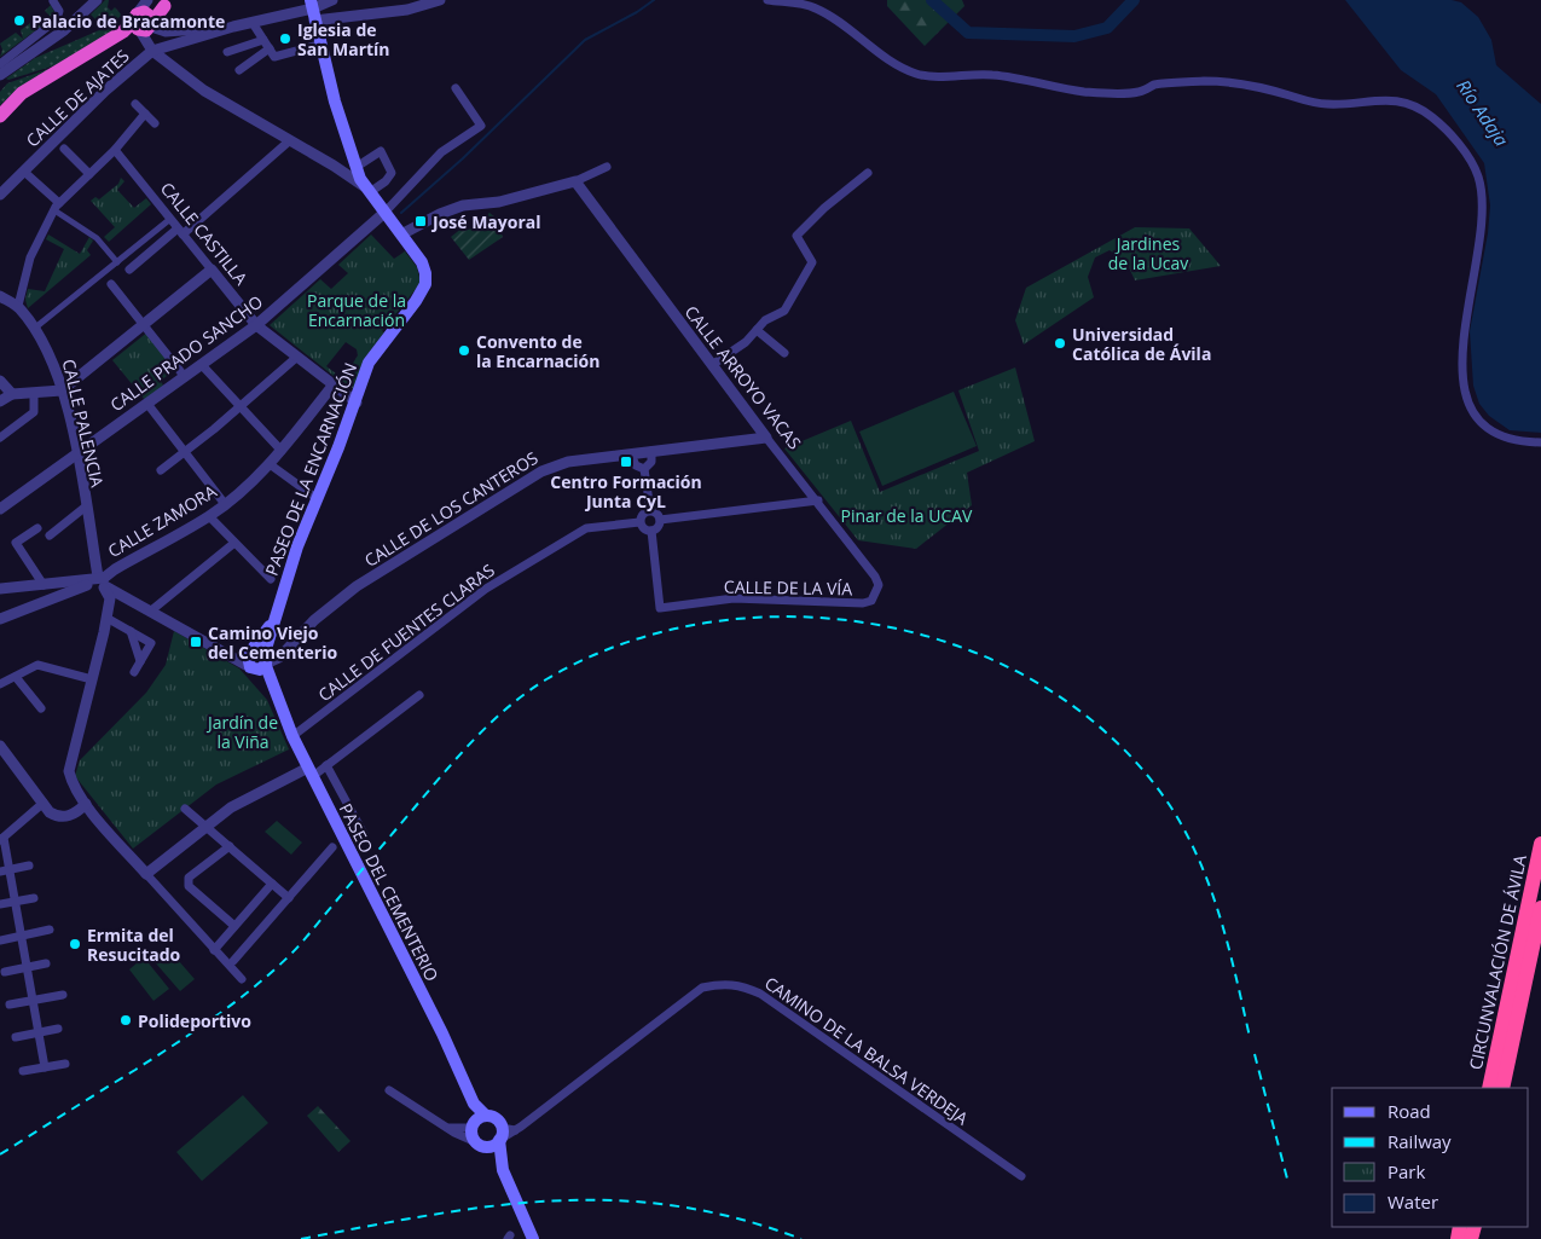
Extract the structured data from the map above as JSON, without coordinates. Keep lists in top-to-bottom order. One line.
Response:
{"streets":{"highway":["CIRCUNVALACIÓN DE ÁVILA"],"main road":["PASEO DE LA ENCARNACIÓN","PASEO DEL CEMENTERIO"],"street":["CALLE DE AJATES","CALLE CASTILLA","CALLE PRADO SANCHO","CALLE ARROYO VACAS","CALLE PALENCIA","CALLE DE LOS CANTEROS","CALLE ZAMORA","CALLE DE LA VÍA","CALLE DE FUENTES CLARAS","CAMINO DE LA BALSA VERDEJA"]},"crossings":[["CALLE CASTILLA","CALLE PRADO SANCHO"],["CALLE CASTILLA","PASEO DE LA ENCARNACIÓN"],["CALLE CASTILLA","CALLE ZAMORA"],["CALLE PRADO SANCHO","CALLE ARROYO VACAS"],["CALLE PRADO SANCHO","CALLE PALENCIA"],["CALLE PRADO SANCHO","PASEO DE LA ENCARNACIÓN"],["CALLE ARROYO VACAS","CALLE DE LOS CANTEROS"],["CALLE ARROYO VACAS","CALLE DE LA VÍA"],["CALLE PALENCIA","CALLE ZAMORA"],["PASEO DE LA ENCARNACIÓN","CALLE DE LOS CANTEROS"],["PASEO DE LA ENCARNACIÓN","PASEO DEL CEMENTERIO"],["CALLE DE LOS CANTEROS","PASEO DEL CEMENTERIO"],["CALLE DE LA VÍA","CALLE DE FUENTES CLARAS"],["CALLE DE FUENTES CLARAS","PASEO DEL CEMENTERIO"]],"water":["Río Adaja"],"parks":["Jardines de la Ucav","Parque de la Encarnación","Pinar de la UCAV","Jardín de la Viña"],"places":{"other":["Palacio de Bracamonte","Iglesia de San Martín","Universidad Católica de Ávila","Convento de la Encarnación","Ermita del Resucitado","Polideportivo"],"transit":["José Mayoral","Centro Formación Junta CyL","Camino Viejo del Cementerio"]},"legend":["Road","Railway","Park","Water"]}
